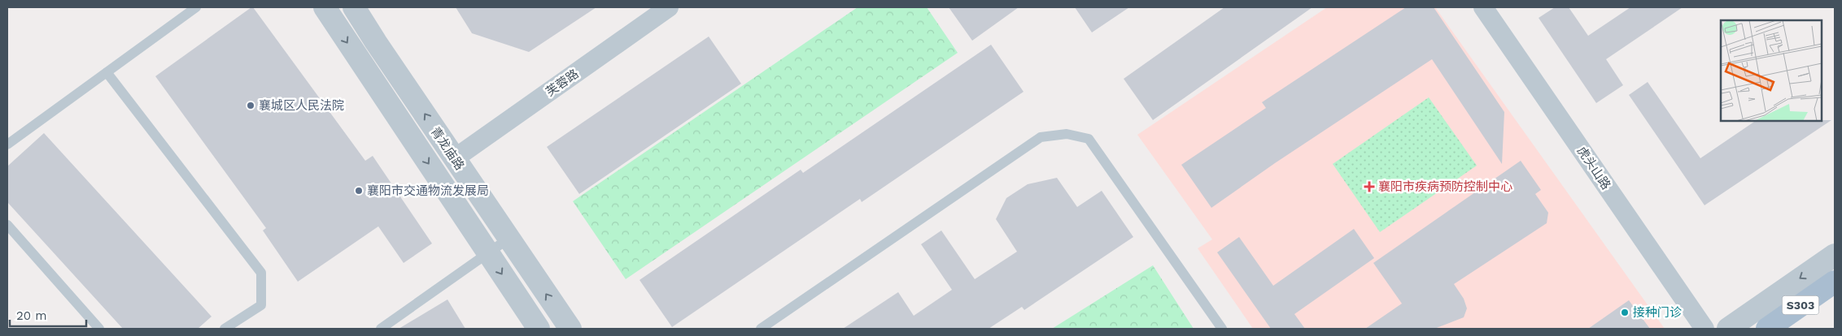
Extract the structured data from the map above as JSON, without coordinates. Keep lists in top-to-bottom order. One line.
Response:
{"streets":{"main road":["S303"],"street":["芙蓉路","青龙庙路","虎头山路"]},"crossings":[["芙蓉路","青龙庙路"]],"places":{"other":["襄城区人民法院","襄阳市交通物流发展局","接种门诊"],"health":["襄阳市疾病预防控制中心"]},"scale_bar":"20 m"}
